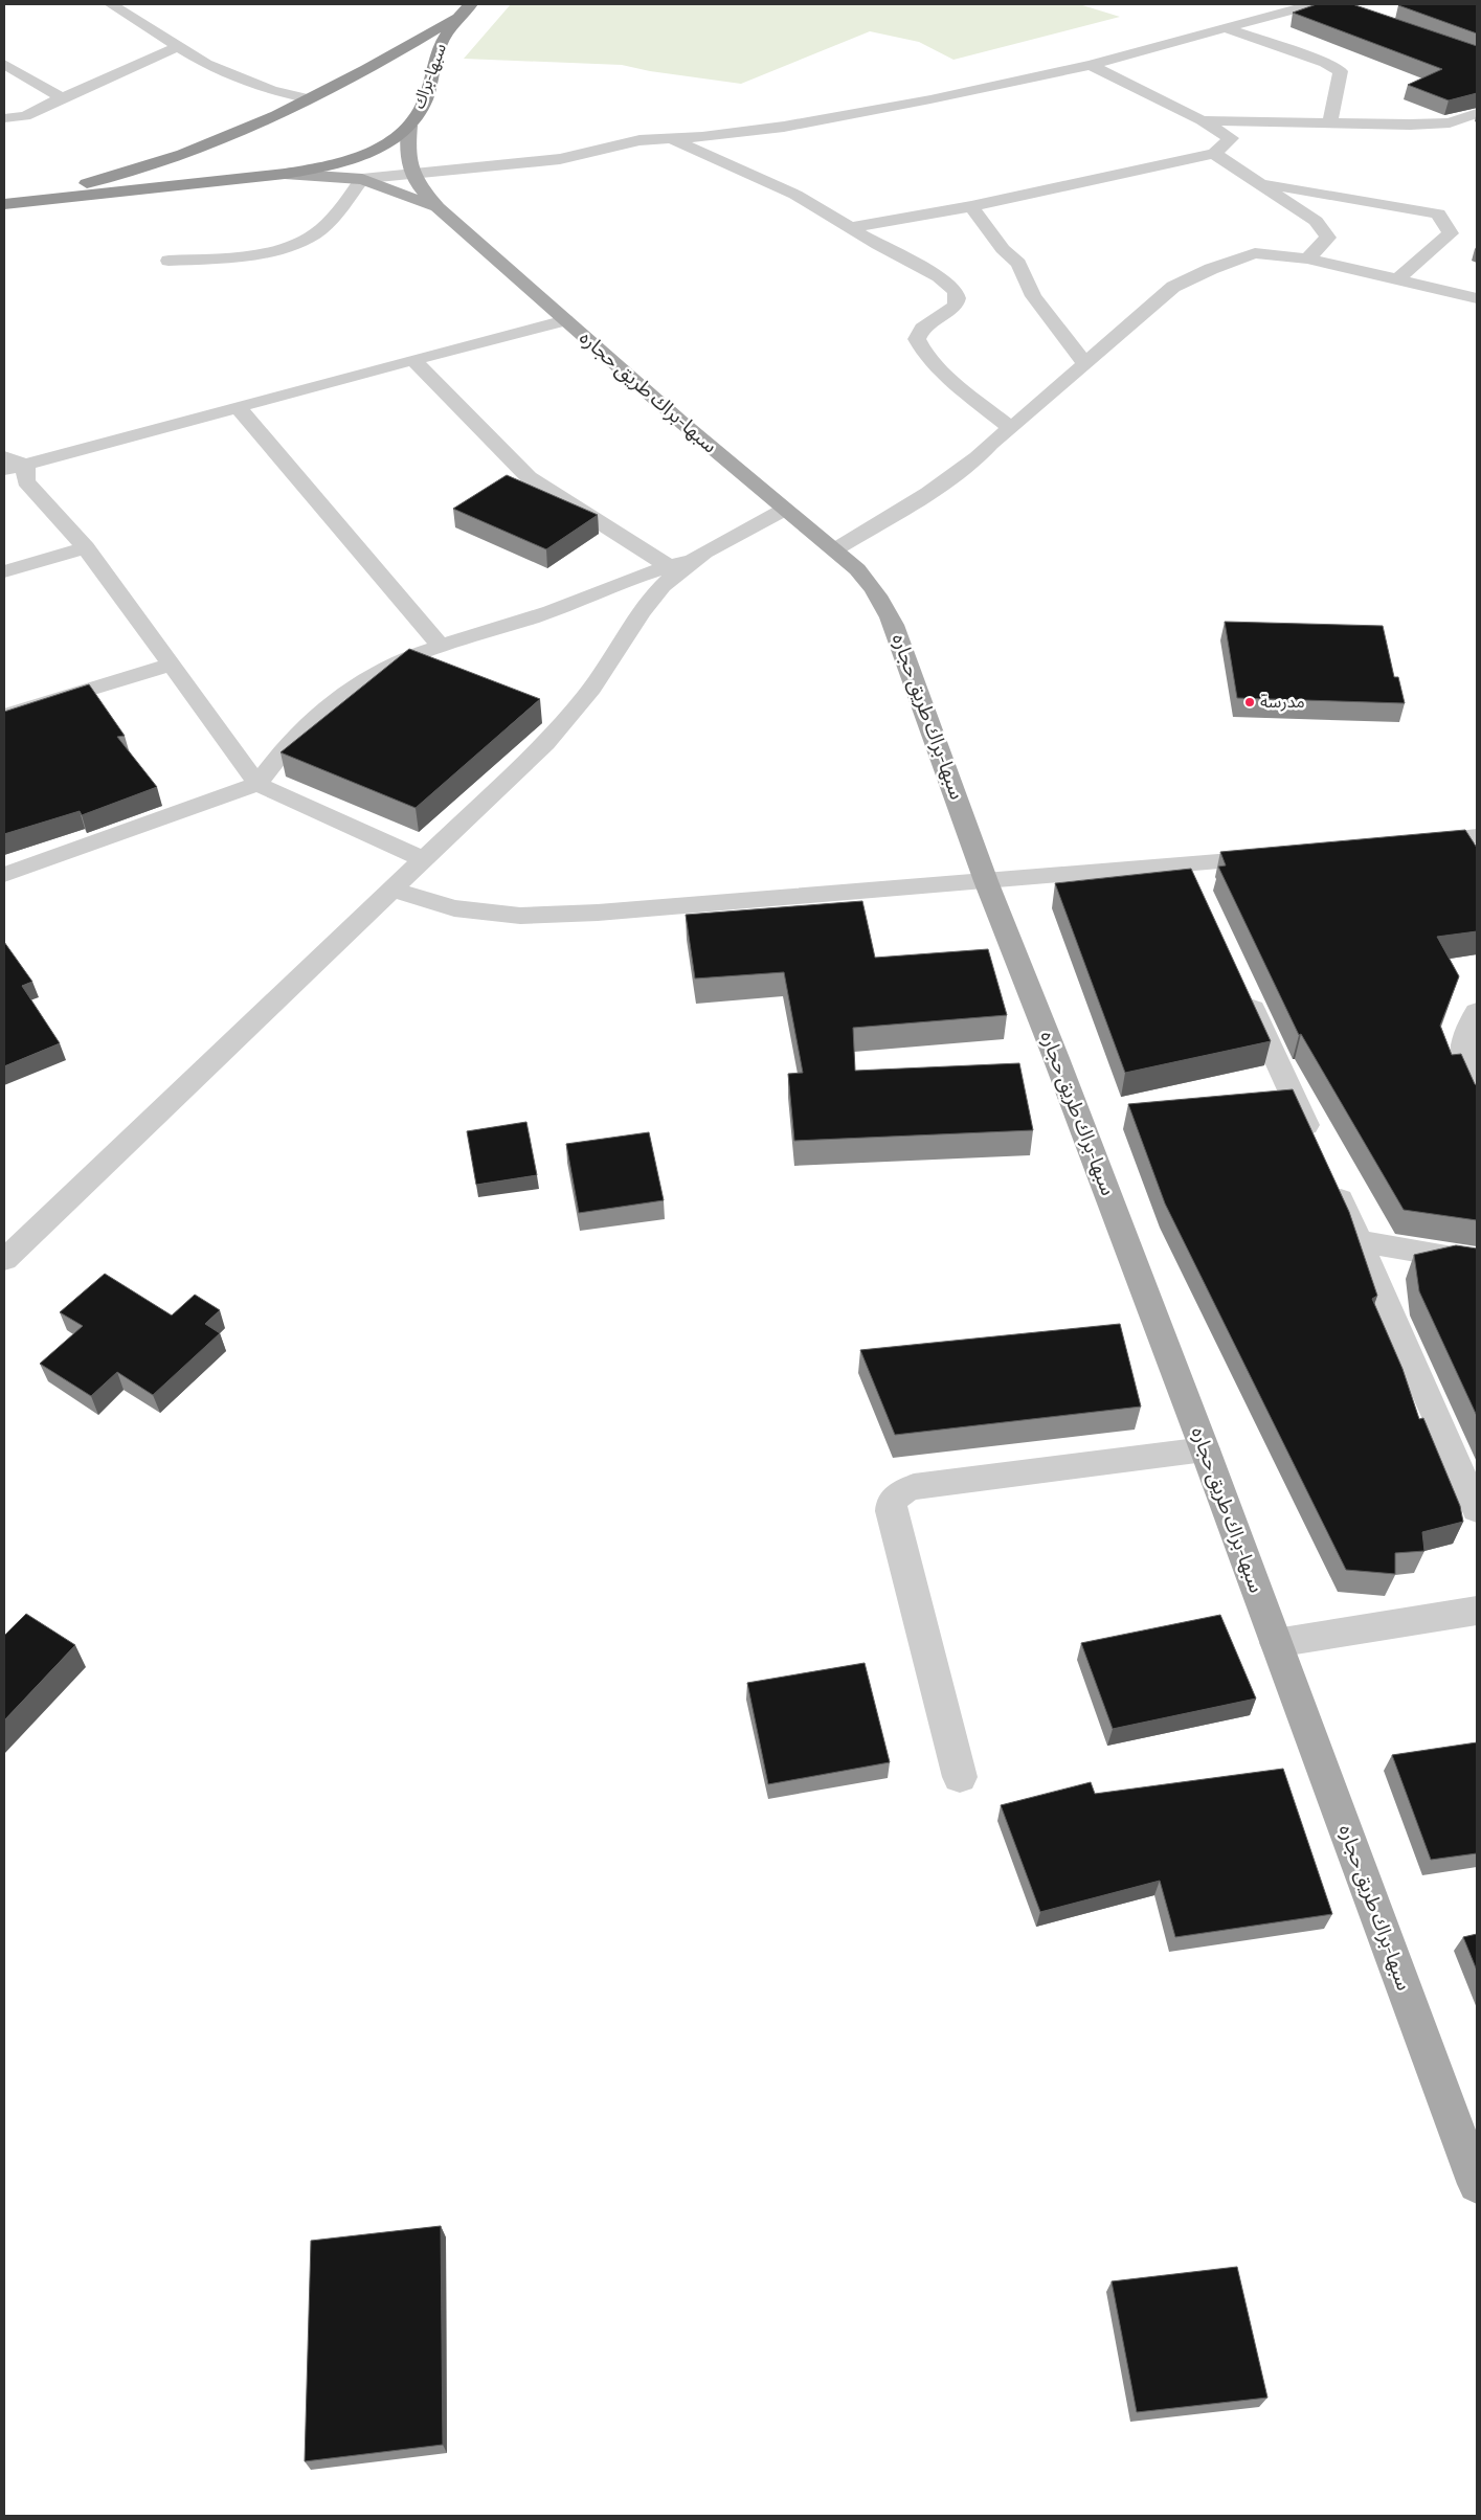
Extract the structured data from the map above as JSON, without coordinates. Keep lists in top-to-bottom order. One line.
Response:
{"streets":{"highway":["سبها-براك"],"main road":["سبها-براك طريق حجاره"]},"crossings":[["سبها-براك","سبها-براك طريق حجاره"]],"places":["مدرسة"]}
